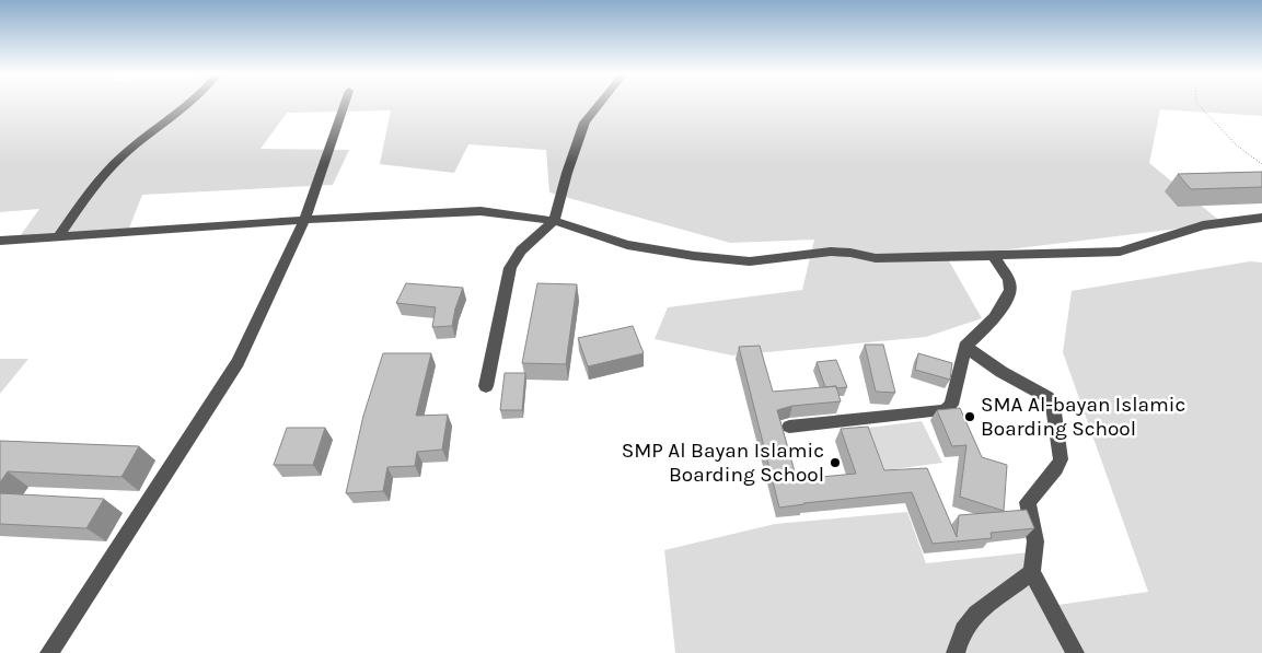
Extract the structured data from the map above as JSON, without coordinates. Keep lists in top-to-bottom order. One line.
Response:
{"places":["SMA Al-bayan Islamic Boarding School","SMP Al Bayan Islamic Boarding School"]}
